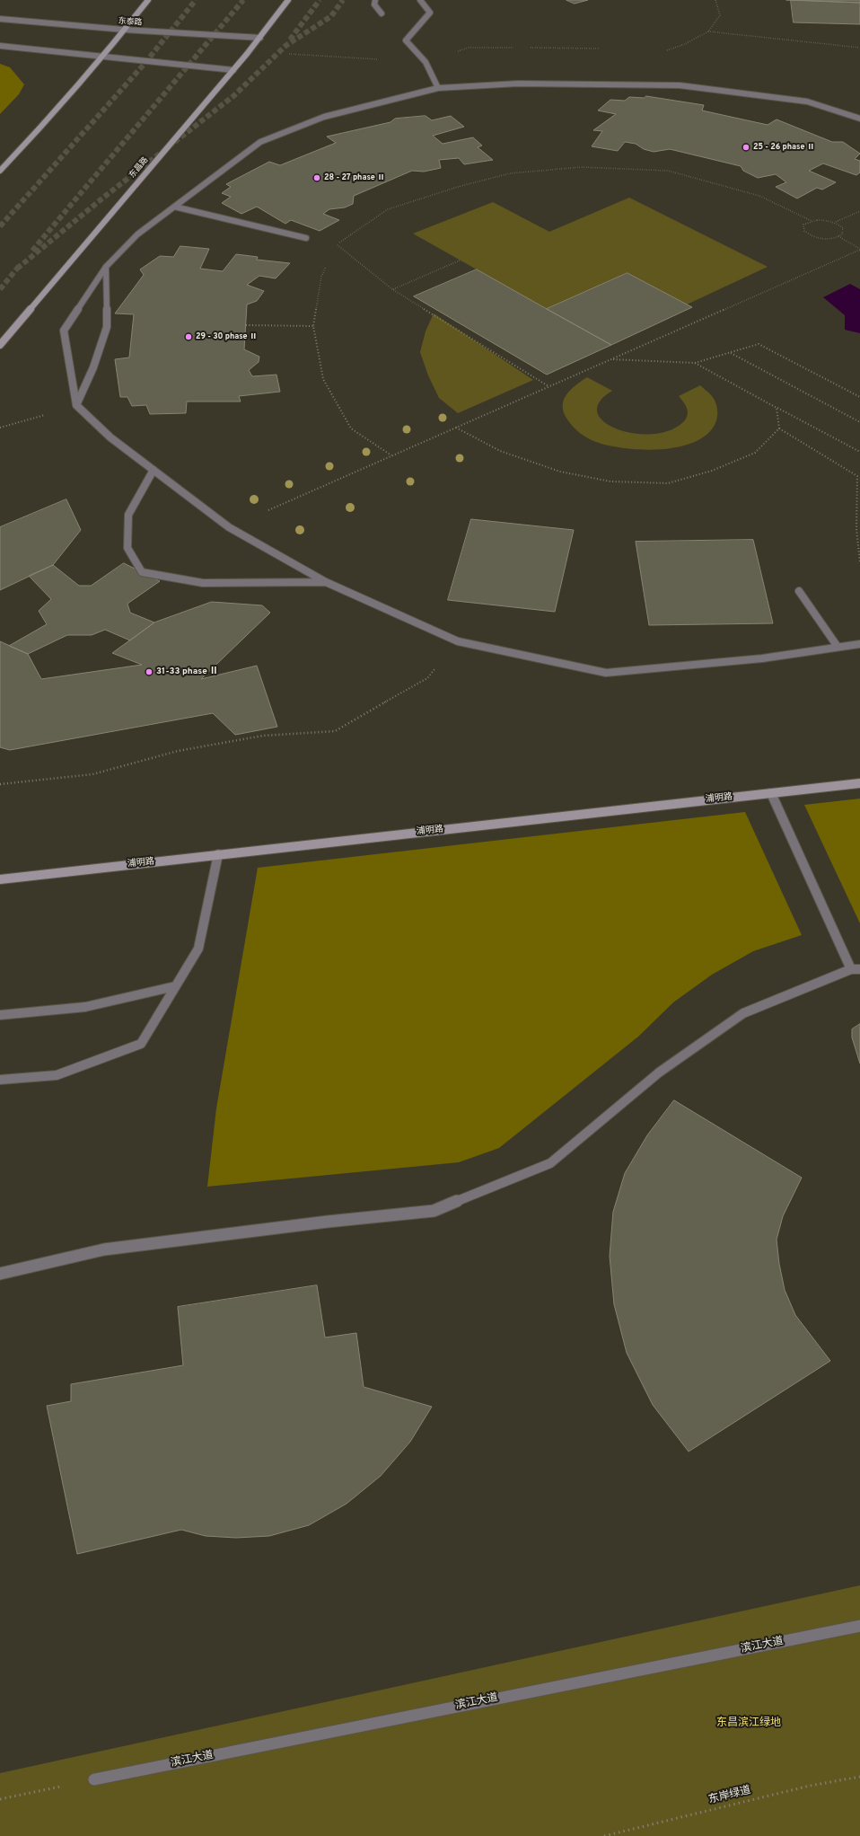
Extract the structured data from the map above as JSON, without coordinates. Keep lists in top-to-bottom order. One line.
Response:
{"streets":{"main road":["东昌路","浦明路"],"street":["东泰路","滨江大道"],"path":["东岸绿道"]},"crossings":[["东泰路","东昌路"]],"parks":["东昌滨江绿地"],"places":["25 - 26 phase Ⅱ","28 - 27 phase Ⅱ","29 - 30 phase Ⅱ","31-33 phase Ⅱ"]}
